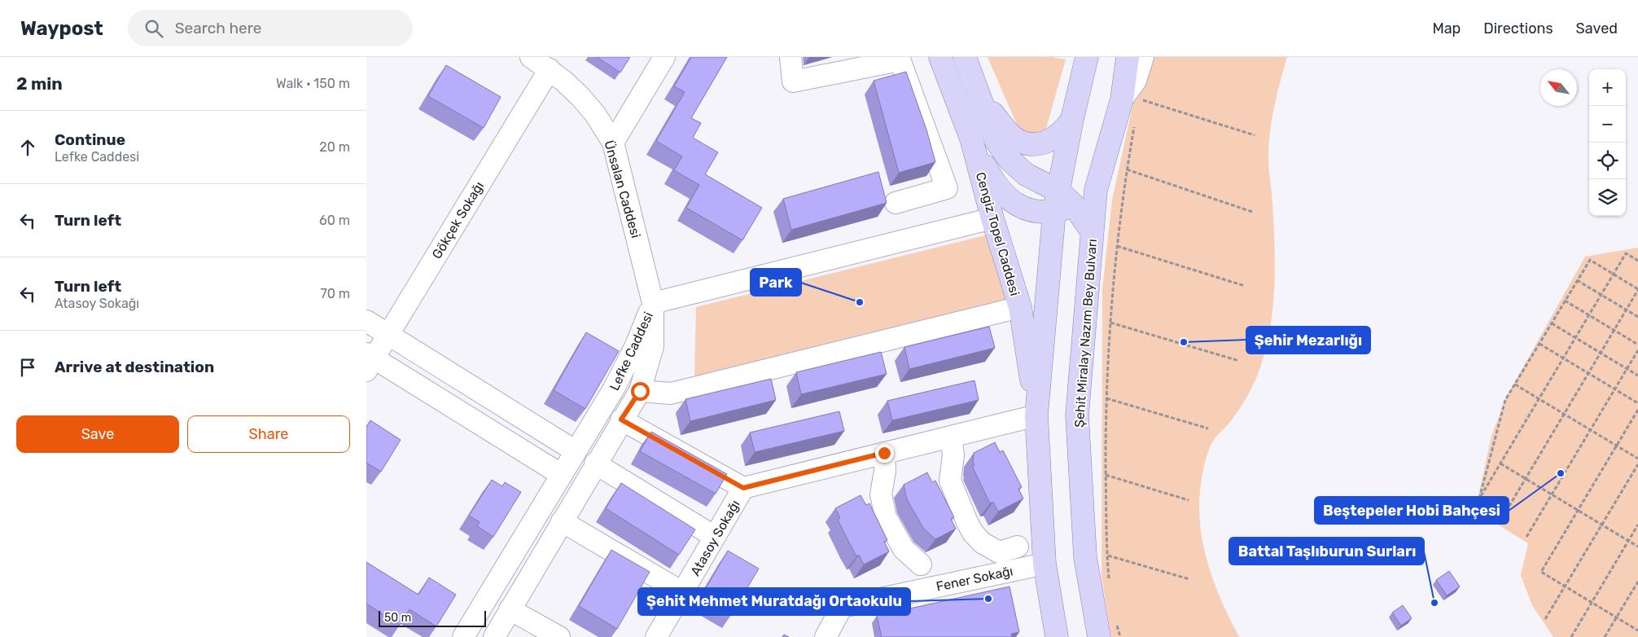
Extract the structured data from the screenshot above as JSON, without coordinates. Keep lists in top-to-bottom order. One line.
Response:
{"streets":{"main road":["Cengiz Topel Caddesi","Şehit Miralay Nazım Bey Bulvarı"],"street":["Ünsalan Caddesi","Gökçek Sokağı","Lefke Caddesi","Atasoy Sokağı","Fener Sokağı"]},"crossings":[["Ünsalan Caddesi","Gökçek Sokağı"],["Ünsalan Caddesi","Lefke Caddesi"],["Cengiz Topel Caddesi","Atasoy Sokağı"]],"places":["Park","Şehir Mezarlığı","Beştepeler Hobi Bahçesi","Şehit Mehmet Muratdağı Ortaokulu","Battal Taşlıburun Surları"],"scale_bar":"50 m","north":"top left","page":{"header":"Waypost","search":"Search here","nav":["Map","Directions","Saved"],"heading":["2 min","Walk · 150 m"],"map_buttons":["+","−"],"list":[["Continue","Lefke Caddesi","20 m"],["Turn left","60 m"],["Turn left","Atasoy Sokağı","70 m"],"Arrive at destination"],"buttons":["Save","Share"],"scale":"50 m"}}
